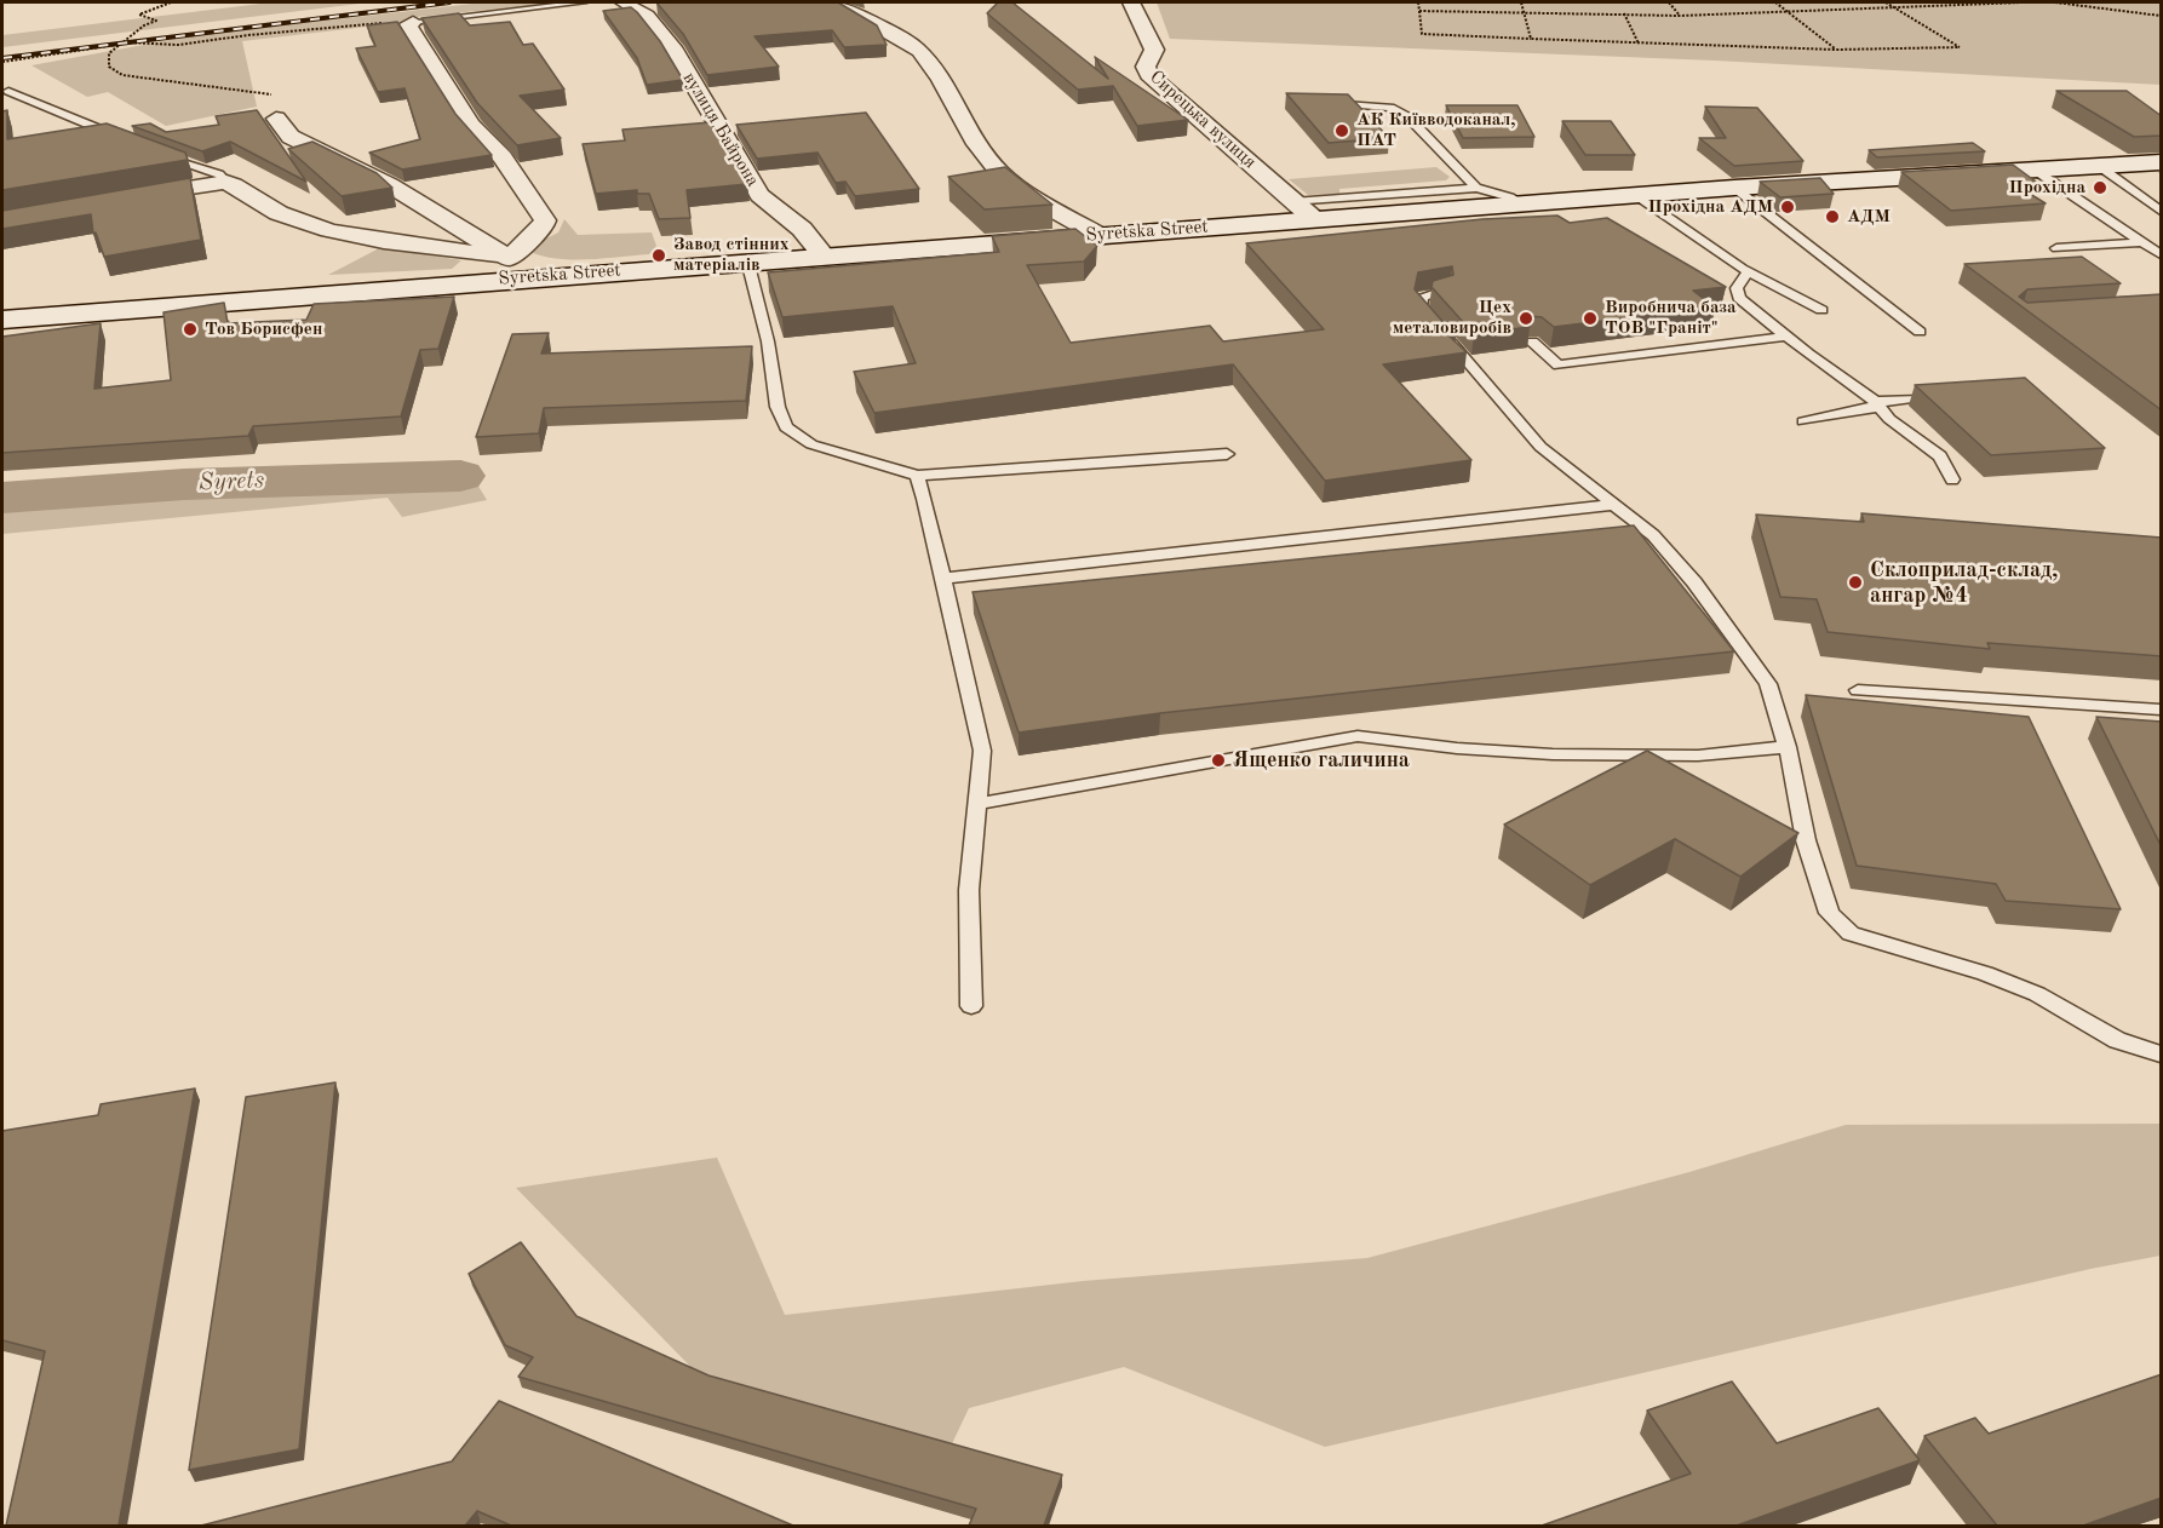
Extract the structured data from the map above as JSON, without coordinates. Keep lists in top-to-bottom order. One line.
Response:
{"streets":{"main road":["Syretska Street"],"street":["Сирецька вулиця","вулиця Байрона"]},"crossings":[["Сирецька вулиця","Syretska Street"],["вулиця Байрона","Syretska Street"]],"water":["Syrets"],"places":["АК Київводоканал, ПАТ","Прохідна","Прохідна АДМ","АДМ","Завод стінних матеріалів","Цех металовиробів","Виробнича база ТОВ \"Граніт\"","Тов Борисфен","Склоприлад-склад, ангар №4","Ященко галичина"]}
